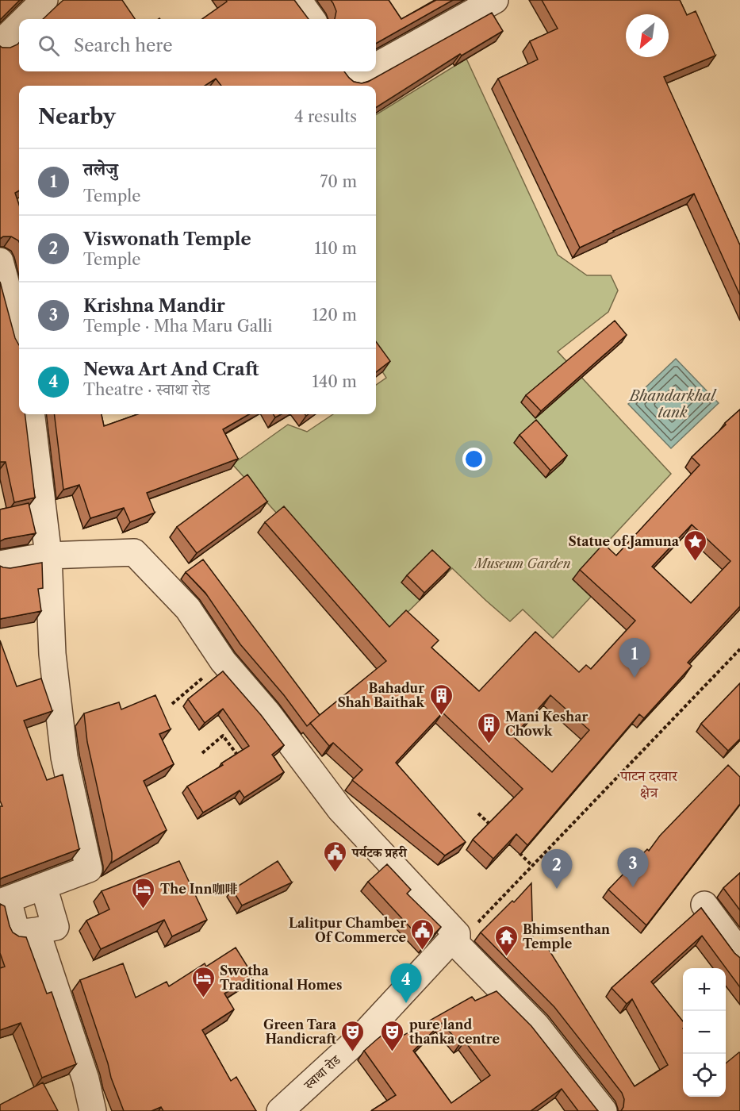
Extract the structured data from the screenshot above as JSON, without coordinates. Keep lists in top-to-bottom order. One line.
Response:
{"streets":{"street":["स्वाथा रोड"]},"districts":["पाटन दरवार क्षेत्र"],"water":["Bhandarkhal tank"],"parks":["Museum Garden"],"places":{"place":["Statue of Jamuna"],"building":["Bahadur Shah Baithak","Mani Keshar Chowk"],"public building":["पर्यटक प्रहरी","Lalitpur Chamber Of Commerce"],"hotel":["The Inn咖啡","Swotha Traditional Homes"],"temple":["Bhimsenthan Temple"],"theatre":["Green Tara Handicraft","pure land thanka centre"]},"north":"bottom left","page":{"search":"Search here","heading":["Nearby","4 results"],"list":[{"mark":"1","name":"तलेजु","note":"Temple","value":"70 m"},{"mark":"2","name":"Viswonath Temple","note":"Temple","value":"110 m"},{"mark":"3","name":"Krishna Mandir","note":"Temple · Mha Maru Galli","value":"120 m"},{"mark":"4","name":"Newa Art And Craft","note":"Theatre · स्वाथा रोड","value":"140 m"}],"pins":["1","3","2","4"],"map_buttons":["+","−"]}}
